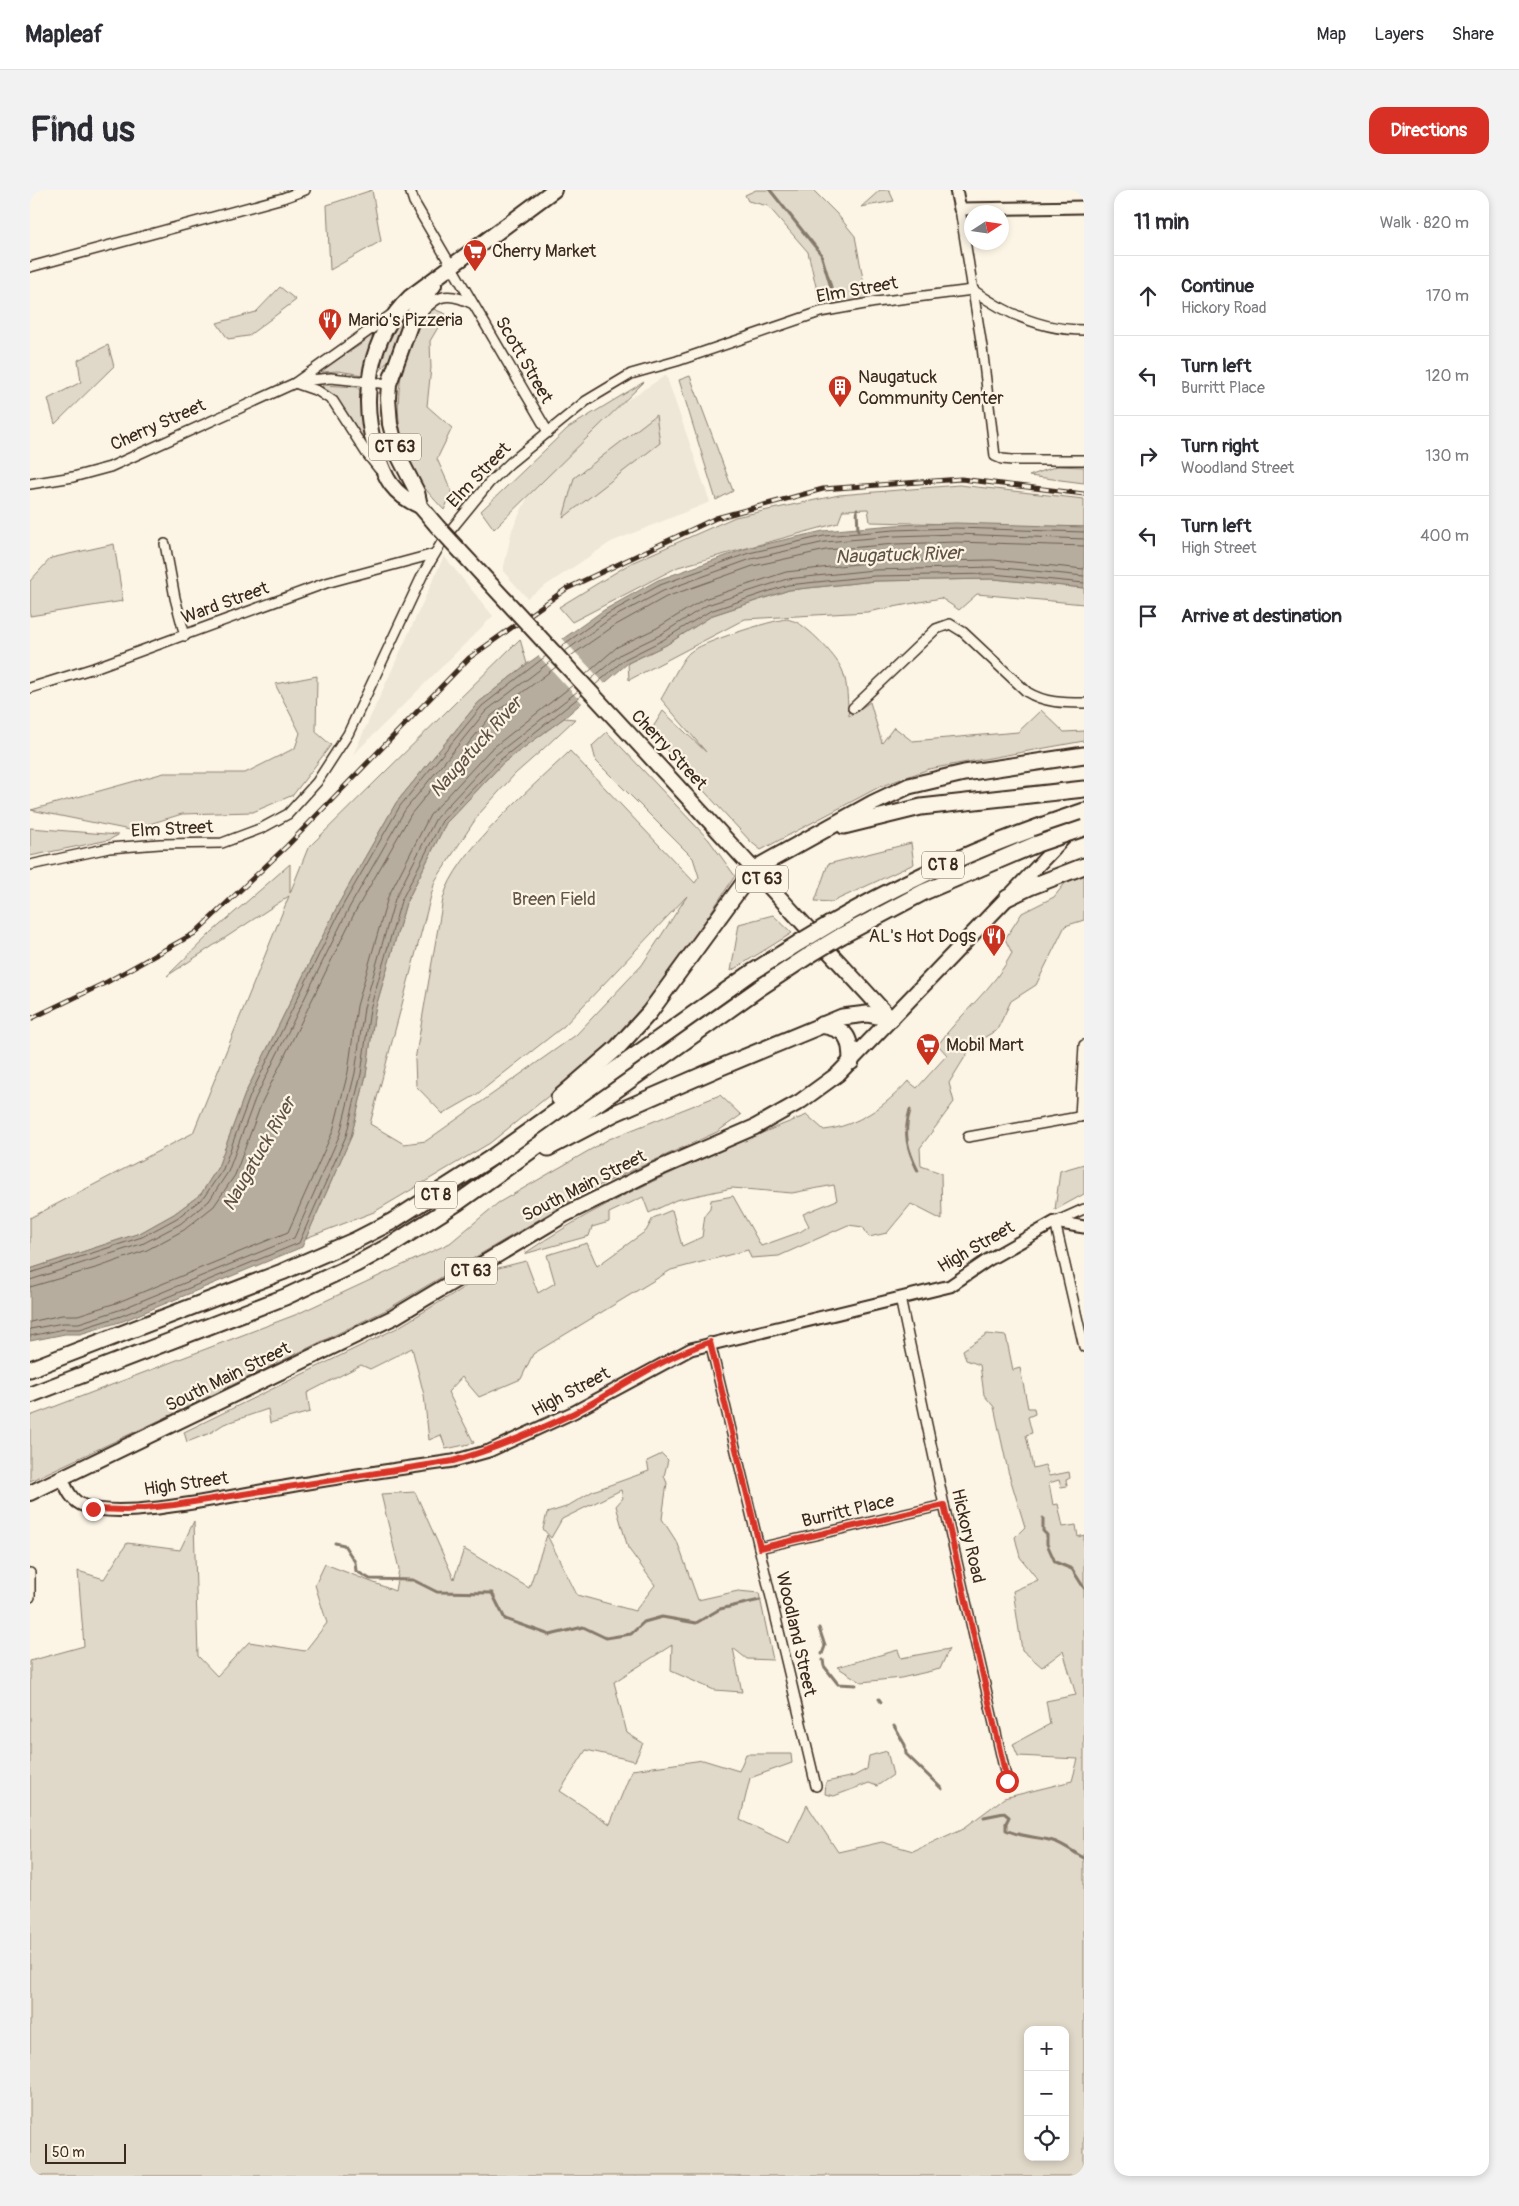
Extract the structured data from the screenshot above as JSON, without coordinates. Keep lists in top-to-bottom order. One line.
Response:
{"streets":{"highway":["CT 8"],"main road":["Cherry Street","CT 63","South Main Street"],"street":["Elm Street","Scott Street","Ward Street","High Street","Burritt Place","Hickory Road","Woodland Street"]},"crossings":[["Elm Street","Scott Street"],["Elm Street","Ward Street"],["Scott Street","Cherry Street"],["Cherry Street","South Main Street"],["South Main Street","High Street"],["High Street","Hickory Road"],["High Street","Woodland Street"],["Burritt Place","Hickory Road"],["Burritt Place","Woodland Street"]],"water":["Naugatuck River"],"parks":["Breen Field"],"places":{"supermarket":["Cherry Market","Mobil Mart"],"restaurant":["Mario's Pizzeria","AL's Hot Dogs"],"building":["Naugatuck Community Center"]},"scale_bar":"50 m","north":"right","page":{"header":"Mapleaf","nav":["Map","Layers","Share"],"buttons":"Directions","title":"Find us","heading":["11 min","Walk · 820 m"],"list":[["Continue","Hickory Road","170 m"],["Turn left","Burritt Place","120 m"],["Turn right","Woodland Street","130 m"],["Turn left","High Street","400 m"],"Arrive at destination"],"map_buttons":["+","−"],"scale":"50 m"}}
